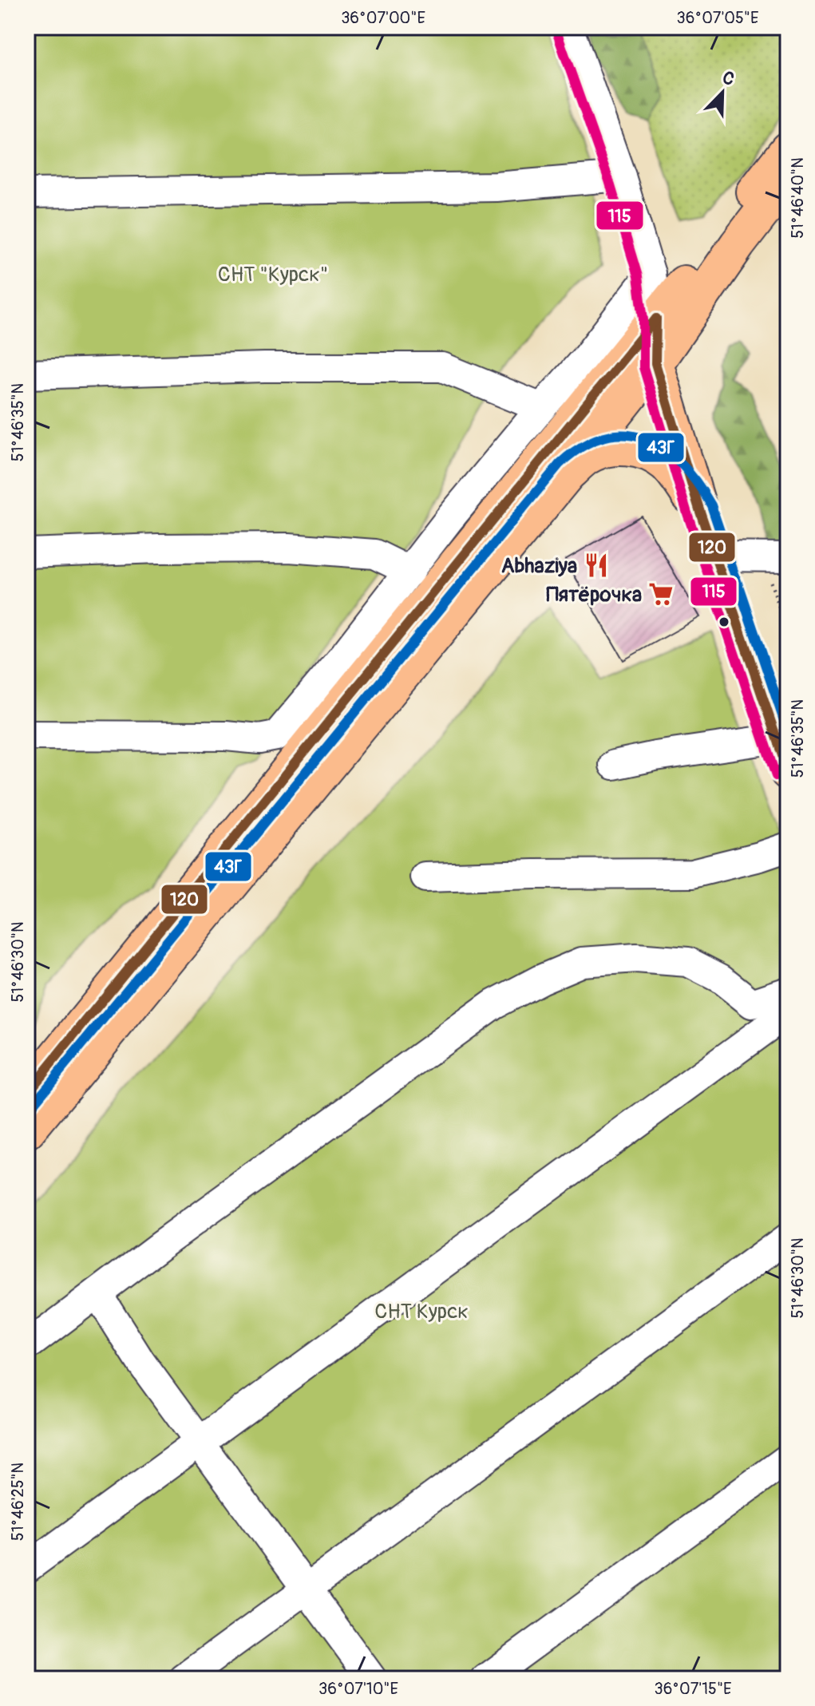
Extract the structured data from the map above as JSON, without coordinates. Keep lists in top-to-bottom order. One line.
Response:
{"parks":["СНТ \"Курск\"","СНТ Курск"],"places":{"restaurant":["Abhaziya"],"supermarket":["Пятёрочка"]},"lines":["transit line 115","transit line 120","transit line 43Г"],"north":"top right","coordinates":["36°07'00\"E","36°07'05\"E","51°46'40\"N","51°46'35\"N","51°46'30\"N","51°46'25\"N","36°07'10\"E","36°07'15\"E"]}
